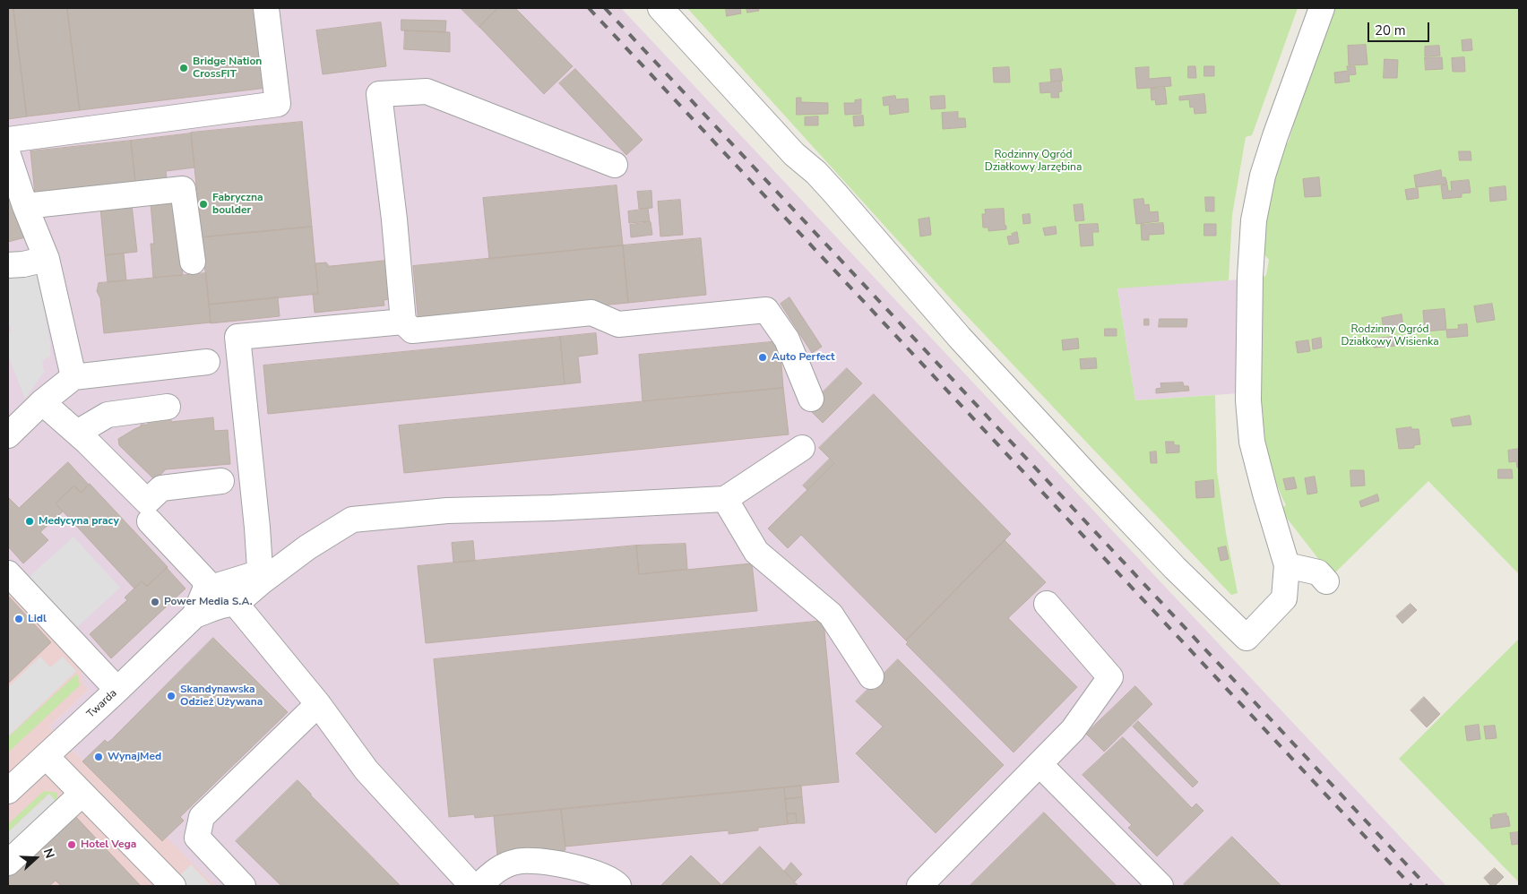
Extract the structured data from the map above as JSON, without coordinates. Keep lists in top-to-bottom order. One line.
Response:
{"streets":{"street":["Twarda"]},"parks":["Rodzinny Ogród Działkowy Jarzębina","Rodzinny Ogród Działkowy Wisienka"],"places":["Bridge Nation CrossFIT","Fabryczna boulder","Auto Perfect","Medycyna pracy","Power Media S.A.","Lidl","Skandynawska Odzież Używana","WynajMed","Hotel Vega"],"scale_bar":"20 m","north":"right"}
